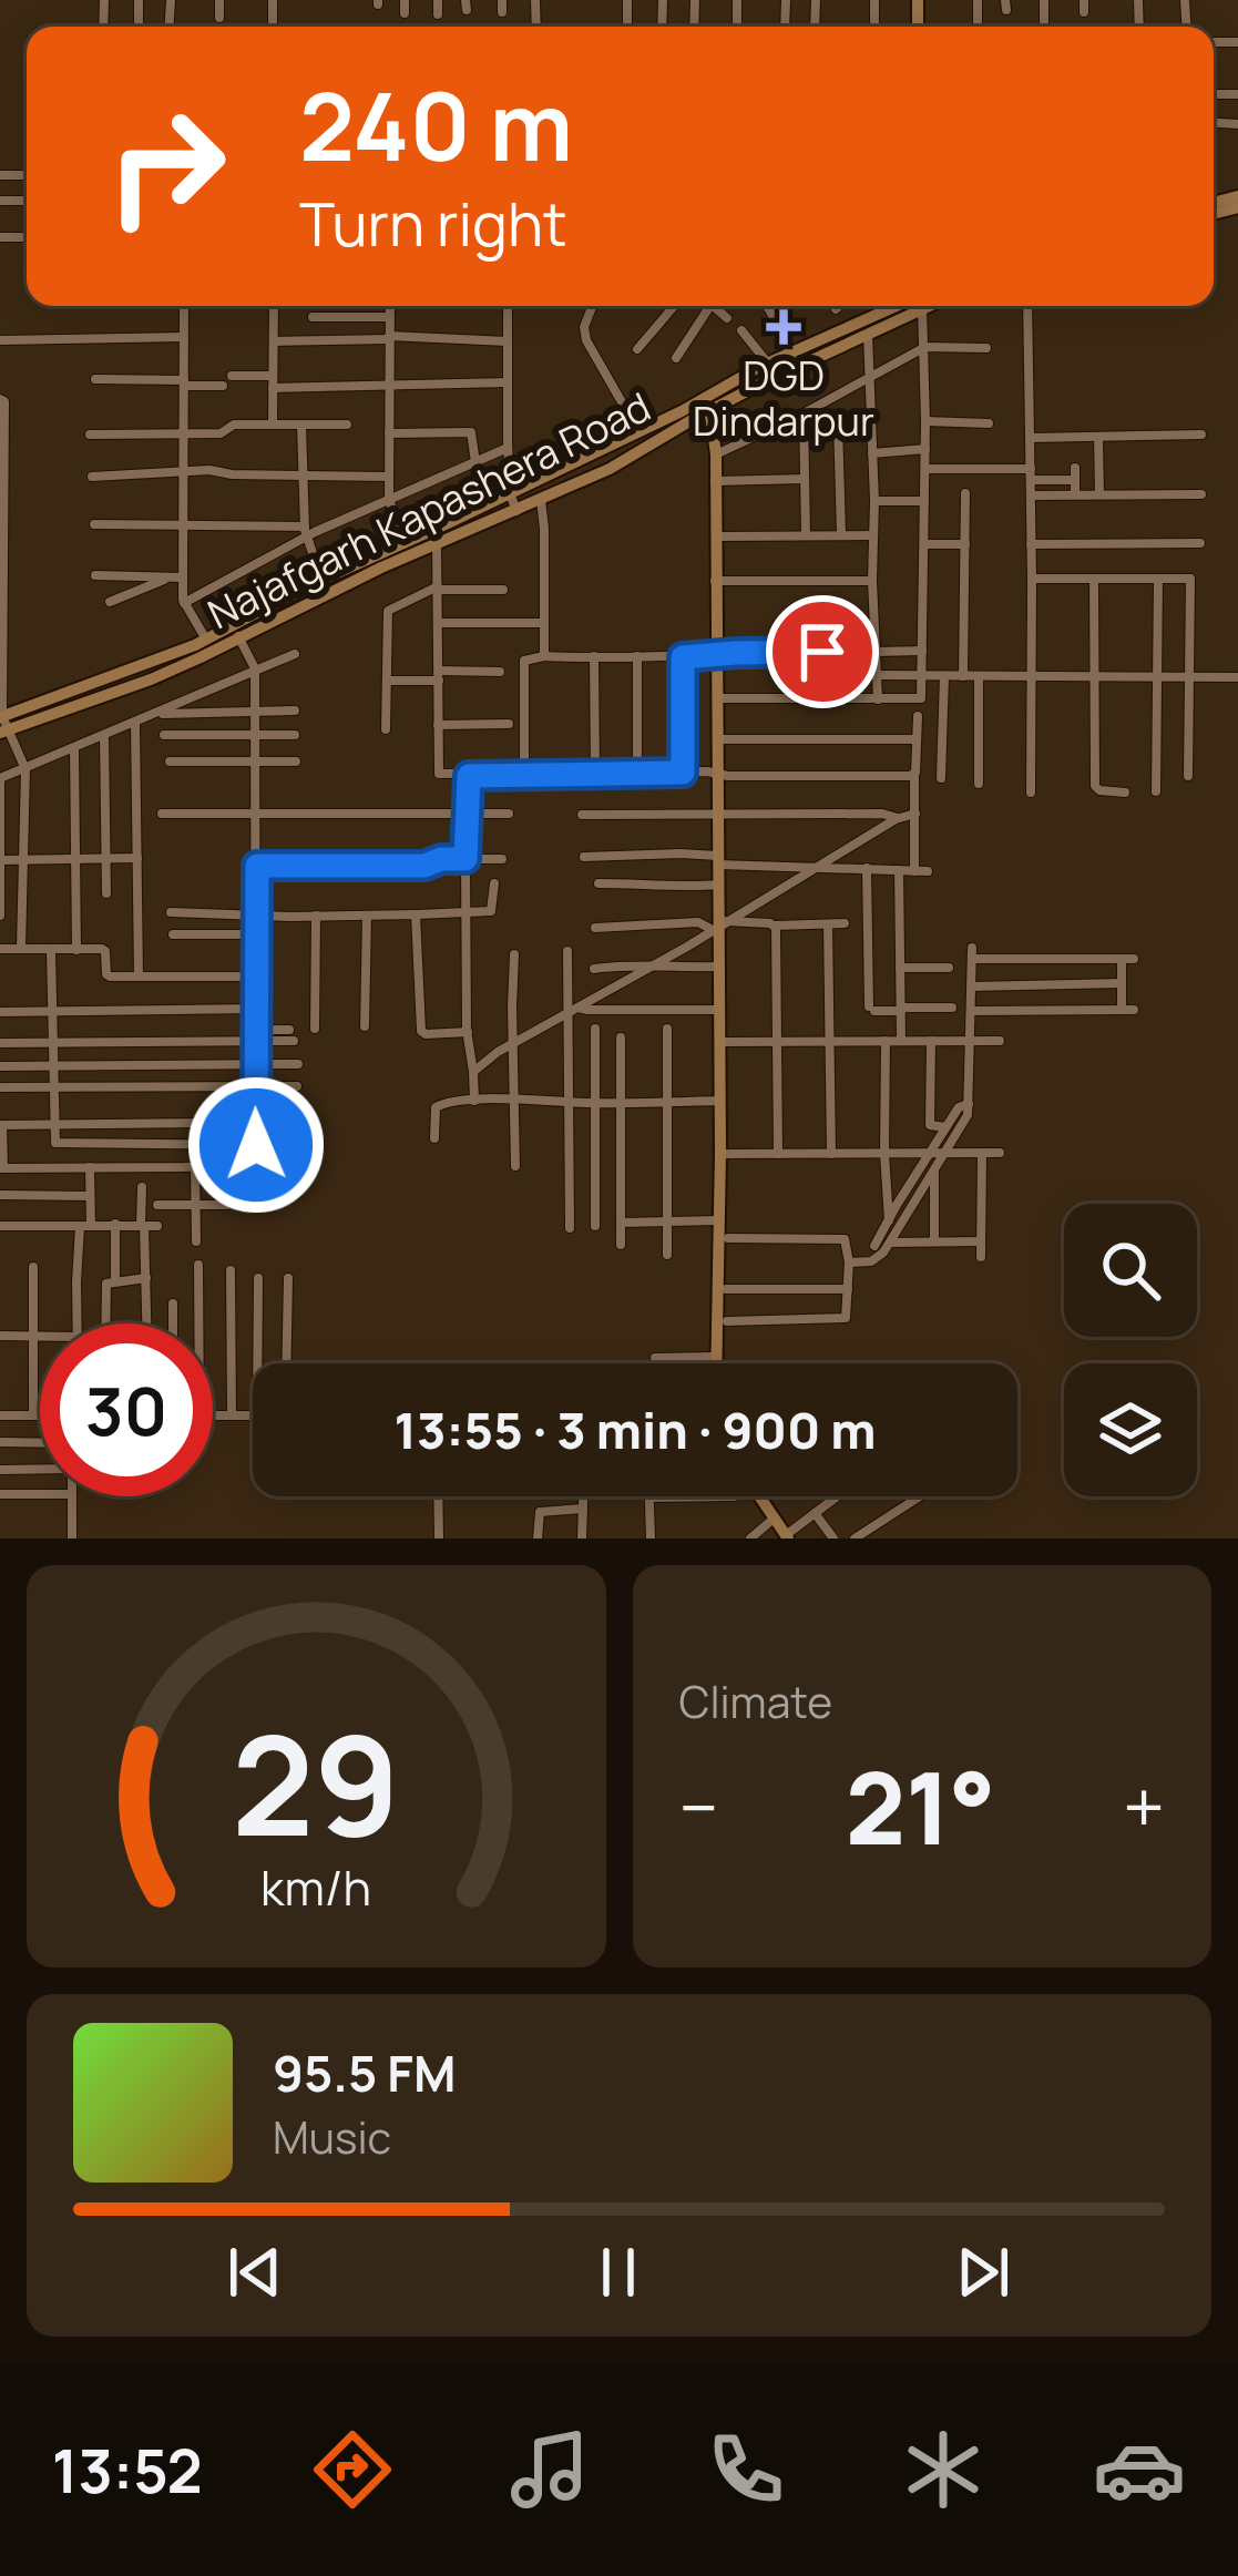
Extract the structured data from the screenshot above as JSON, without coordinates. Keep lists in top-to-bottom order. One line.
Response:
{"streets":{"main road":["Najafgarh Kapashera Road"]},"places":{"health":["DGD Dindarpur"]},"page":{"turn":["240 m","Turn right"],"limit":"30","trip":"13:55 · 3 min · 900 m","tile":"Climate","heat":["−","21°","+"],"song":["95.5 FM","Music"],"tabs":"13:52","gauge":["29","km/h"]}}
